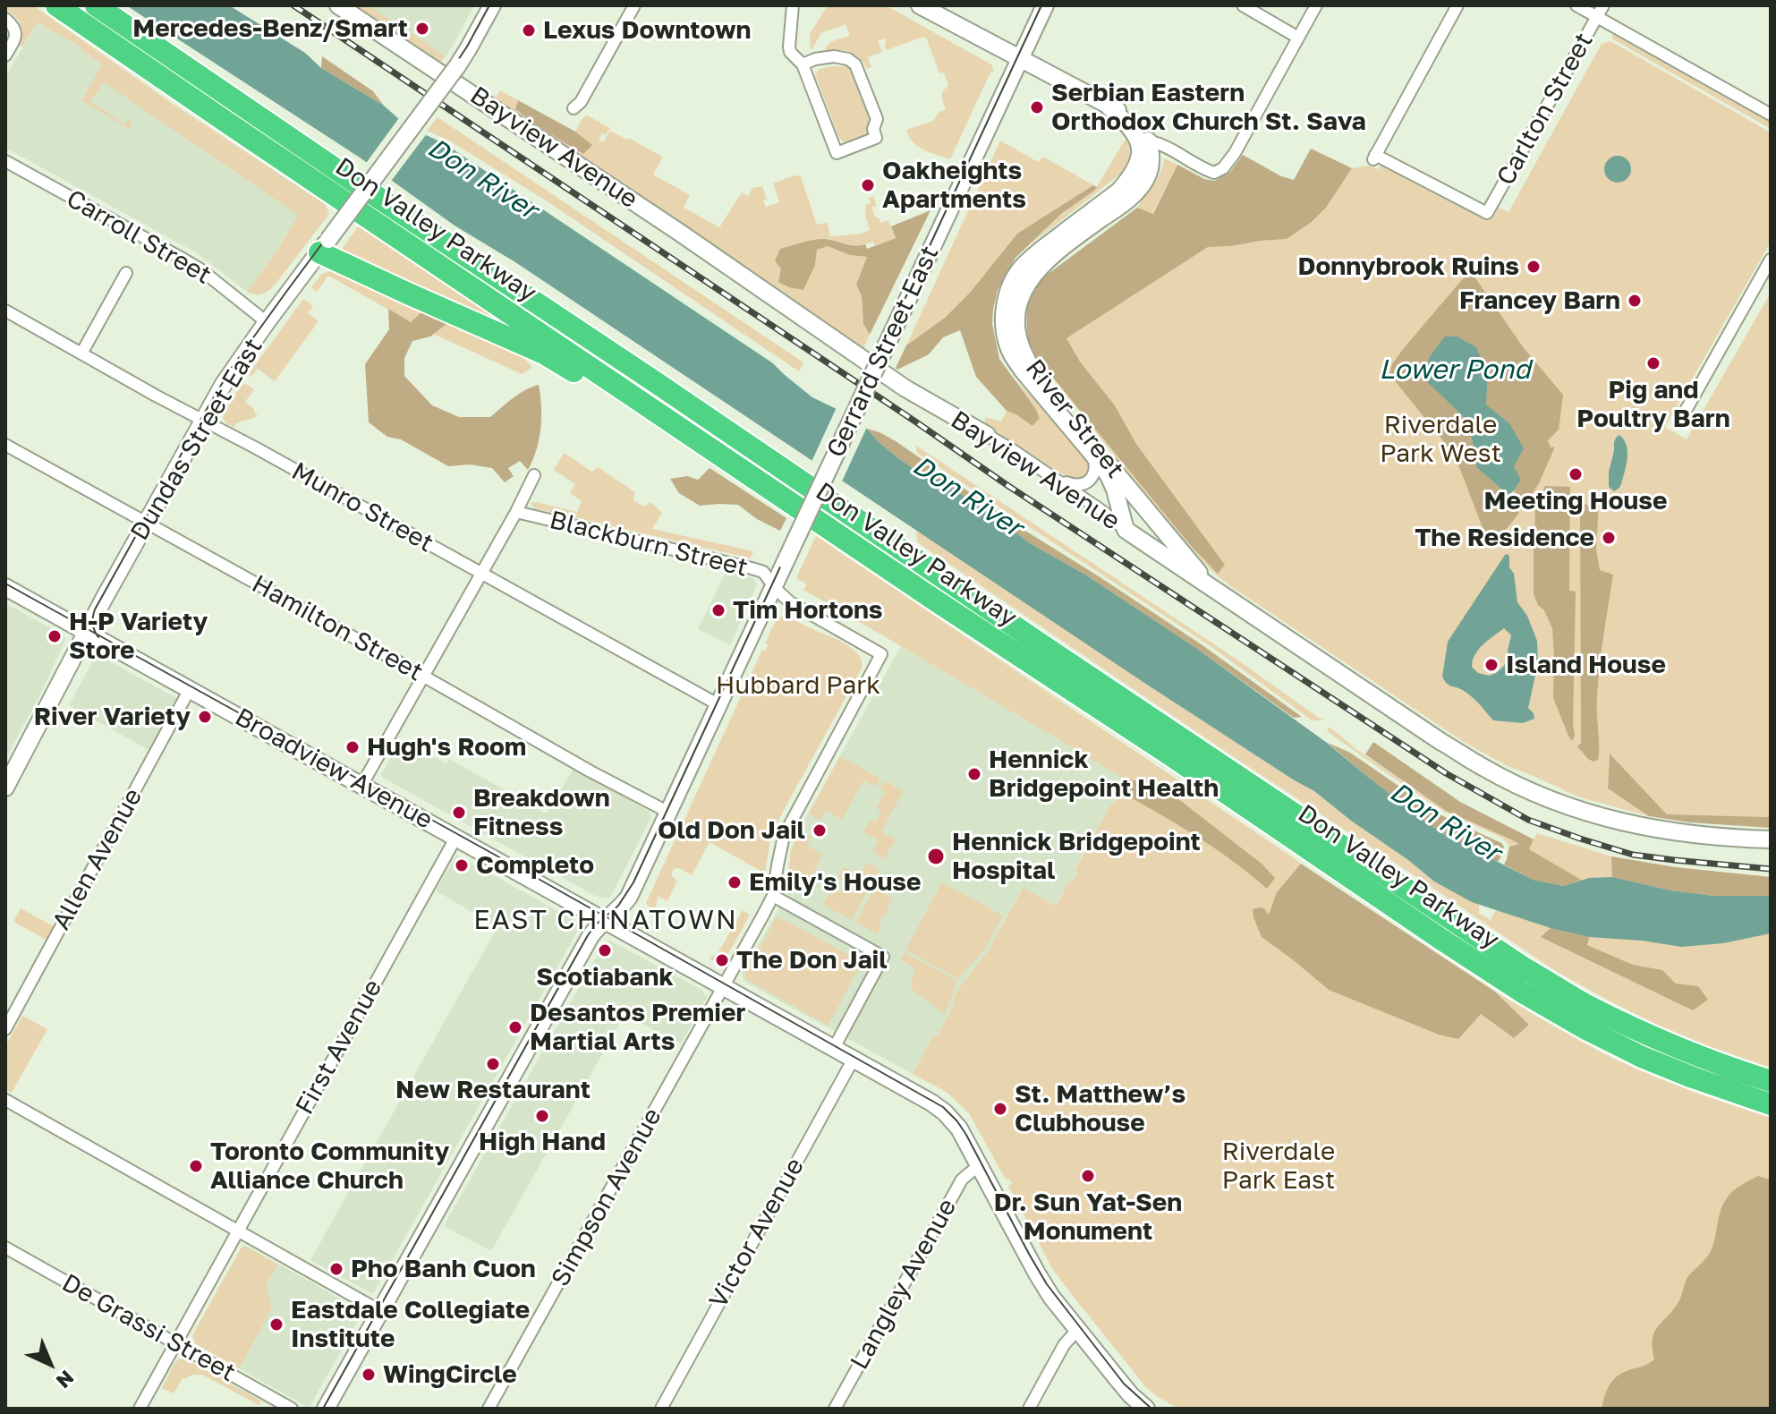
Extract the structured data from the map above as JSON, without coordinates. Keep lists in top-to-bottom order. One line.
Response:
{"streets":{"highway":["Don Valley Parkway"],"main road":["Bayview Avenue","Gerrard Street East","River Street","Dundas Street East","Broadview Avenue"],"street":["Carlton Street","Carroll Street","Munro Street","Blackburn Street","Hamilton Street","Allen Avenue","First Avenue","Simpson Avenue","Victor Avenue","Langley Avenue","De Grassi Street"]},"crossings":[["Bayview Avenue","River Street"],["Carroll Street","Dundas Street East"],["Gerrard Street East","River Street"],["Gerrard Street East","Munro Street"],["Gerrard Street East","Blackburn Street"],["Gerrard Street East","Hamilton Street"],["Gerrard Street East","Broadview Avenue"],["Dundas Street East","Munro Street"],["Dundas Street East","Hamilton Street"],["Dundas Street East","Broadview Avenue"],["Blackburn Street","Simpson Avenue"],["Broadview Avenue","Allen Avenue"],["Broadview Avenue","First Avenue"],["Broadview Avenue","Simpson Avenue"],["Broadview Avenue","Victor Avenue"],["Broadview Avenue","Langley Avenue"],["First Avenue","De Grassi Street"]],"districts":["EAST CHINATOWN"],"water":["Don River","Lower Pond"],"parks":["Riverdale Park West","Hubbard Park","Riverdale Park East"],"places":["Mercedes-Benz/Smart","Lexus Downtown","Serbian Eastern Orthodox Church St. Sava","Oakheights Apartments","Donnybrook Ruins","Francey Barn","Pig and Poultry Barn","Meeting House","The Residence","Tim Hortons","H-P Variety Store","Island House","River Variety","Hugh's Room","Hennick Bridgepoint Health","Breakdown Fitness","Old Don Jail","Hennick Bridgepoint Hospital","Completo","Emily's House","Scotiabank","The Don Jail","Desantos Premier Martial Arts","New Restaurant","St. Matthew’s Clubhouse","High Hand","Toronto Community Alliance Church","Dr. Sun Yat-Sen Monument","Pho Banh Cuon","Eastdale Collegiate Institute","WingCircle"],"north":"bottom right"}
